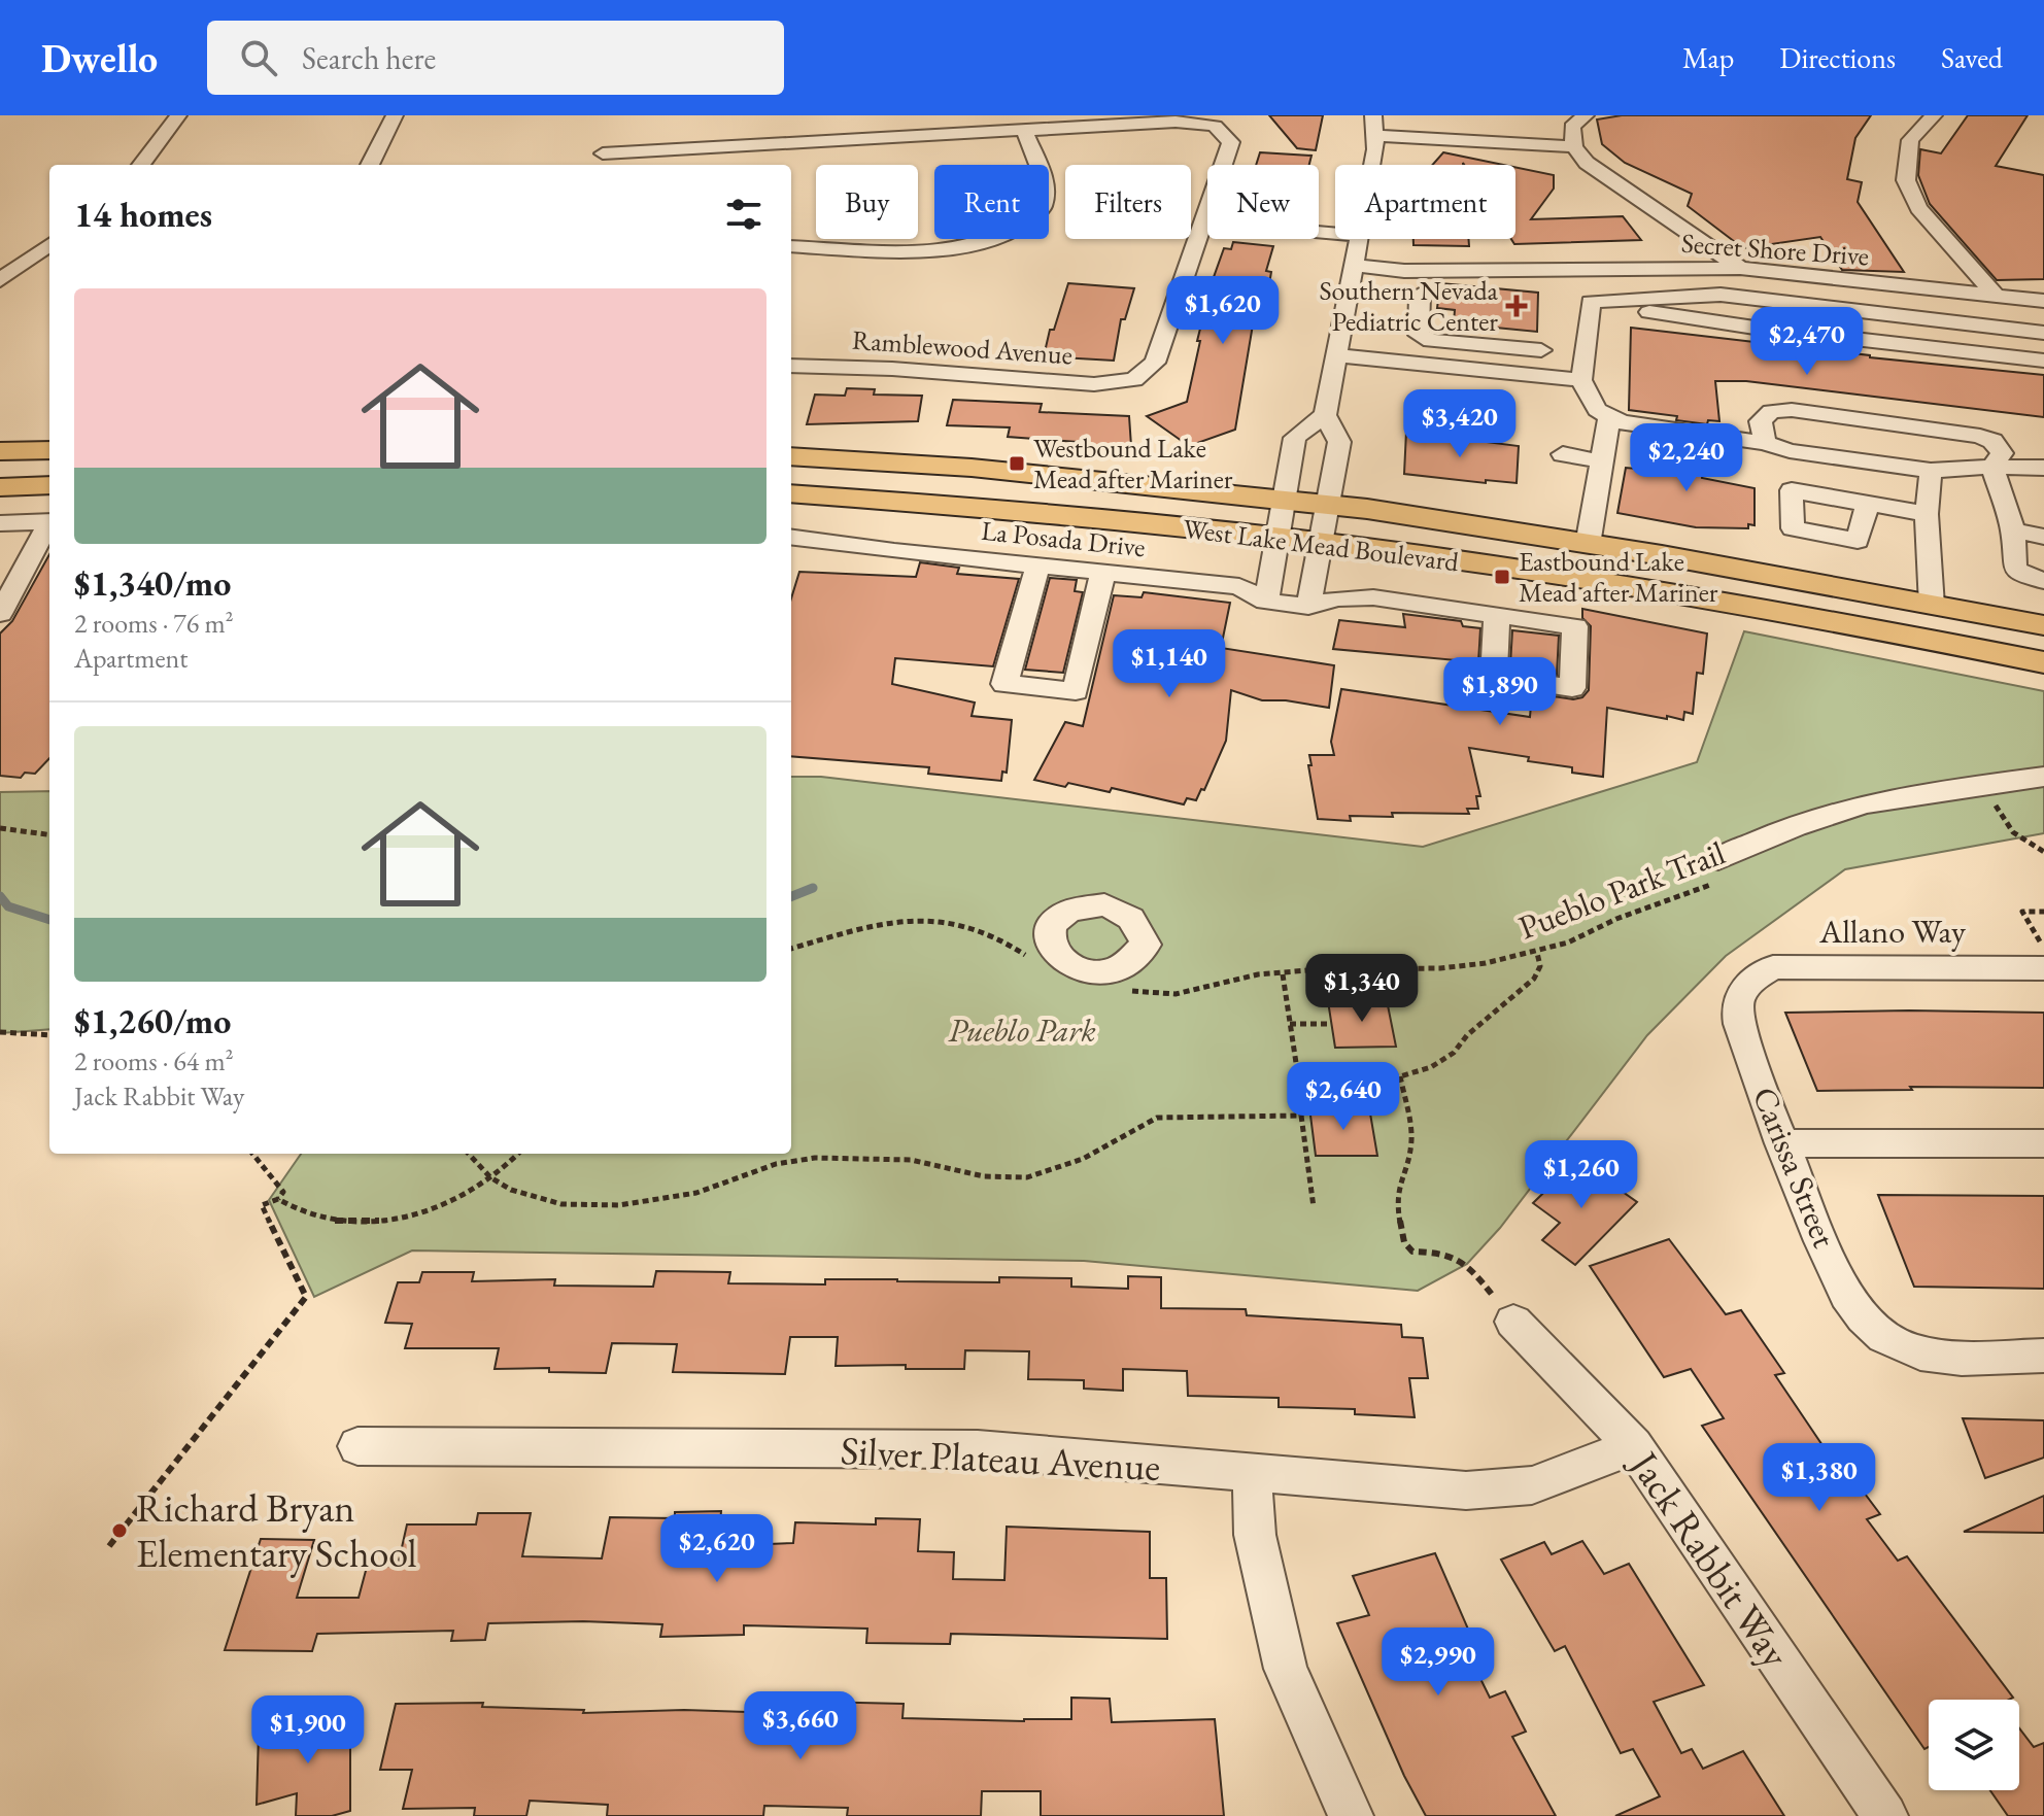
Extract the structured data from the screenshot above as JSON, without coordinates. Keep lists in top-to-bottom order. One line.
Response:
{"streets":{"main road":["West Lake Mead Boulevard"],"street":["Secret Shore Drive","Ramblewood Avenue","La Posada Drive","Allano Way","Carissa Street","Silver Plateau Avenue","Jack Rabbit Way"],"path":["Pueblo Park Trail"]},"crossings":[["Allano Way","Carissa Street"],["Silver Plateau Avenue","Jack Rabbit Way"]],"parks":["Pueblo Park"],"places":{"health":["Southern Nevada Pediatric Center"],"transit":["Westbound Lake Mead after Mariner","Eastbound Lake Mead after Mariner"],"other":["Richard Bryan Elementary School"]},"page":{"header":"Dwello","search":"Search here","nav":["Map","Directions","Saved"],"chip":["Buy","Rent","Filters","New","Apartment"],"heading":"14 homes","list":[{"name":"$1,340/mo","note":"2 rooms · 76 m² · Apartment"},{"name":"$1,260/mo","note":"2 rooms · 64 m² · Jack Rabbit Way"}],"price":["$1,620","$2,470","$3,420","$2,240","$1,140","$1,890","$1,340","$2,640","$1,260","$1,380","$2,620","$2,990","$3,660","$1,900"]}}
